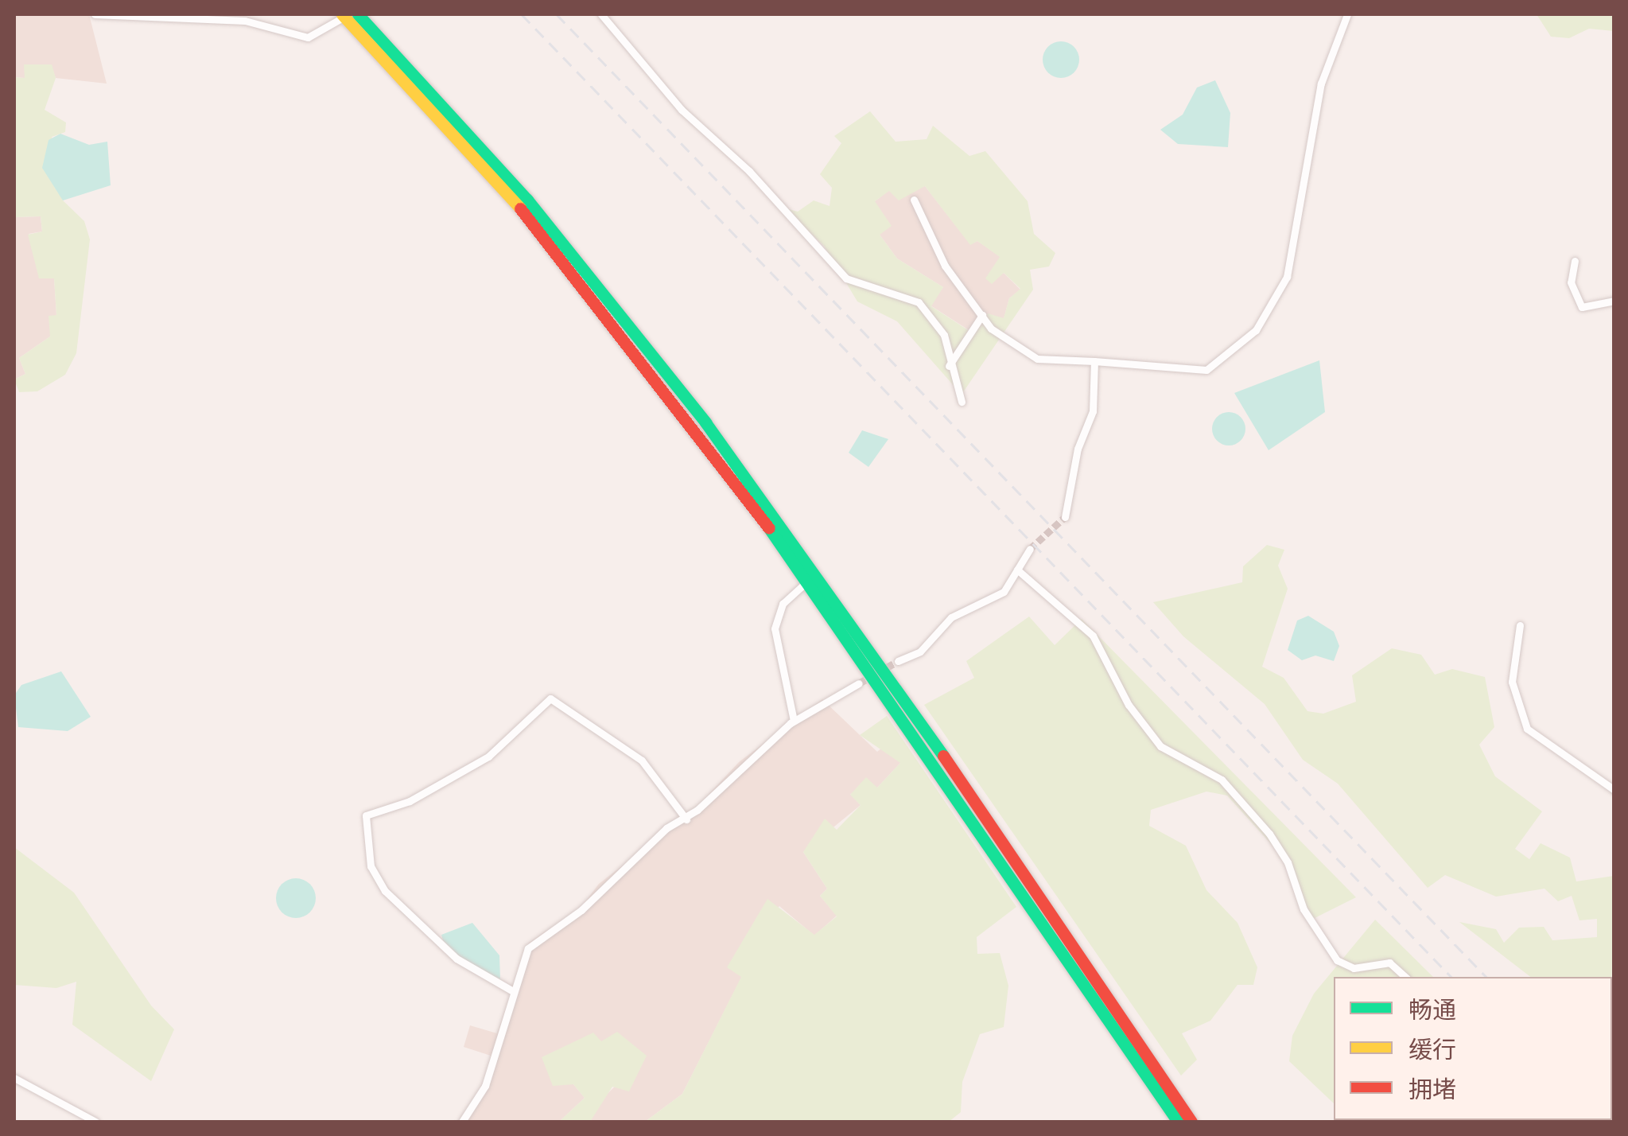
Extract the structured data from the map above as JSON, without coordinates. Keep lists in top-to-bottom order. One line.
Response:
{"legend":["畅通","缓行","拥堵"]}
